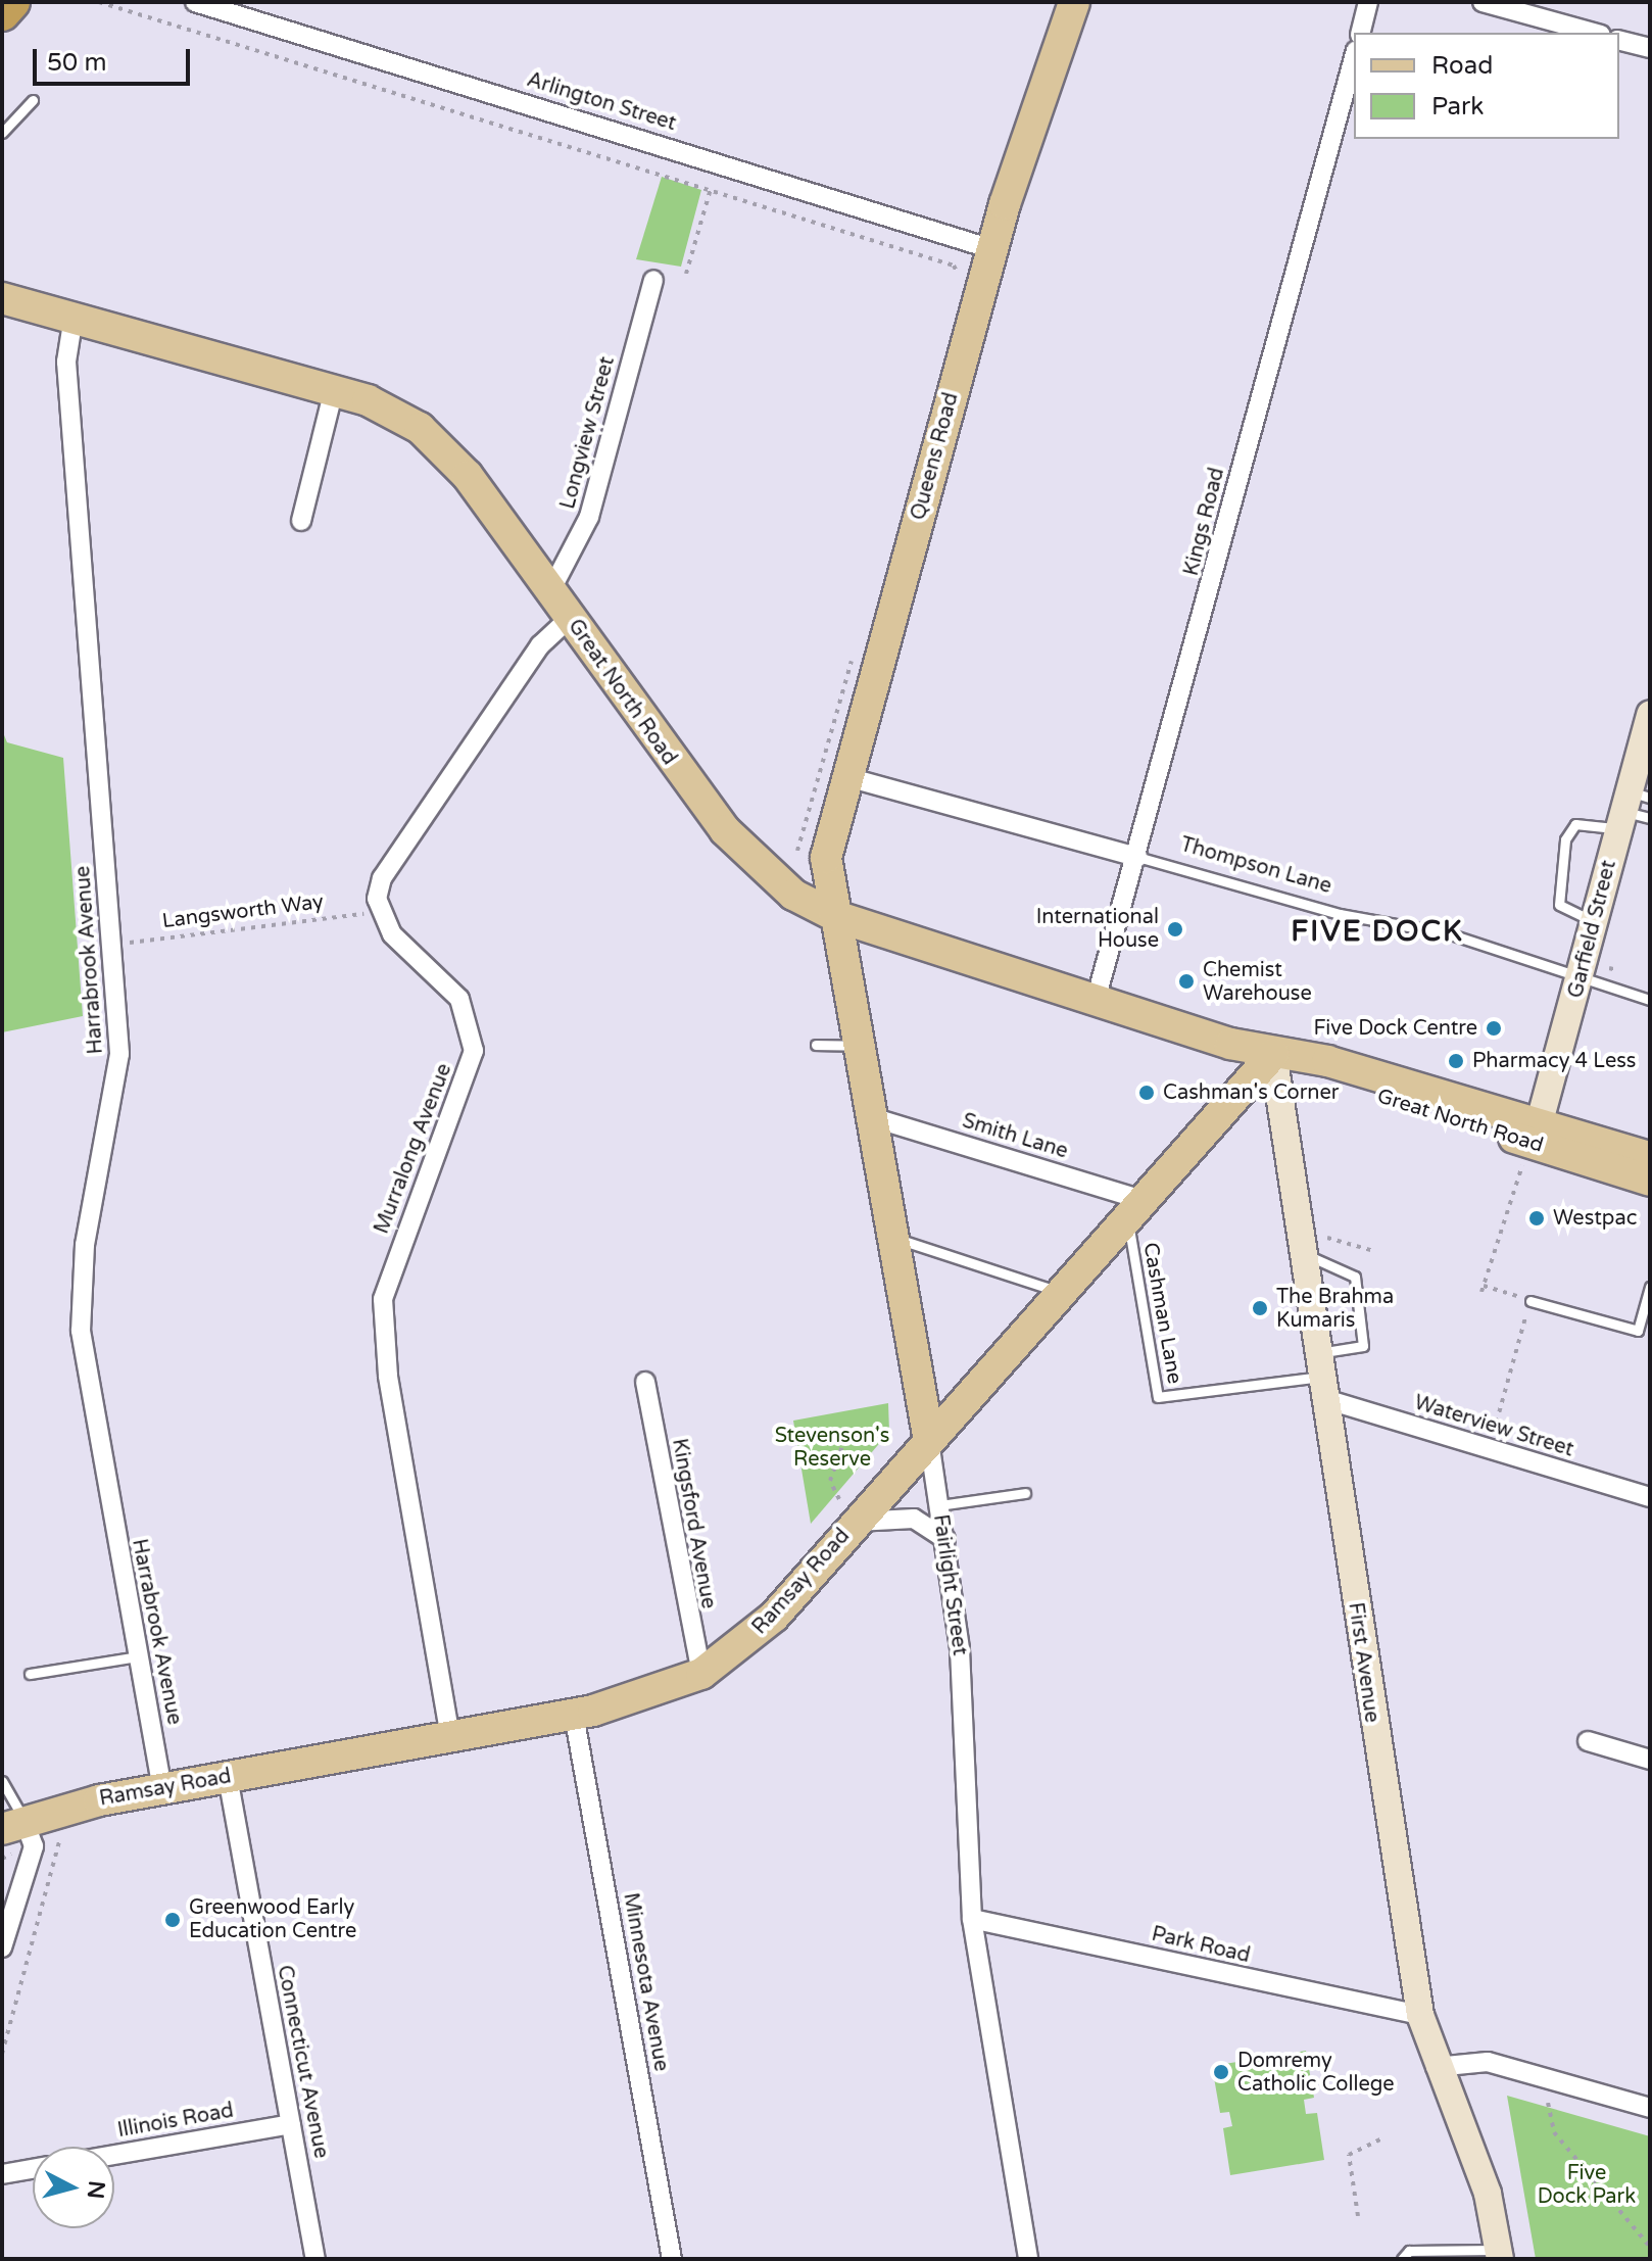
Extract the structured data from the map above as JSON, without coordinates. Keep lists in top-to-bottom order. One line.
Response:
{"streets":{"main road":["Queens Road","Great North Road","Ramsay Road","Fairlight Street"],"street":["Arlington Street","Longview Street","Kings Road","Thompson Lane","Garfield Street","Harrabrook Avenue","Smith Lane","Murralong Avenue","Waterview Street","Kingsford Avenue","First Avenue","Park Road","Minnesota Avenue","Connecticut Avenue","Illinois Road"],"lane":["Cashman Lane"],"path":["Langsworth Way"]},"crossings":[["Arlington Street","Queens Road"],["Longview Street","Great North Road"],["Queens Road","Great North Road"],["Queens Road","Thompson Lane"],["Queens Road","Fairlight Street"],["Kings Road","Great North Road"],["Kings Road","Thompson Lane"],["Great North Road","Garfield Street"],["Great North Road","Harrabrook Avenue"],["Great North Road","Ramsay Road"],["Great North Road","Fairlight Street"],["Great North Road","First Avenue"],["Thompson Lane","Garfield Street"],["Langsworth Way","Harrabrook Avenue"],["Langsworth Way","Murralong Avenue"],["Harrabrook Avenue","Ramsay Road"],["Smith Lane","Cashman Lane"],["Smith Lane","Ramsay Road"],["Smith Lane","Fairlight Street"],["Murralong Avenue","Ramsay Road"],["Cashman Lane","Waterview Street"],["Cashman Lane","Ramsay Road"],["Cashman Lane","First Avenue"],["Waterview Street","First Avenue"],["Kingsford Avenue","Ramsay Road"],["Ramsay Road","Fairlight Street"],["Ramsay Road","First Avenue"],["Ramsay Road","Minnesota Avenue"],["Ramsay Road","Connecticut Avenue"],["Fairlight Street","Park Road"],["First Avenue","Park Road"],["Connecticut Avenue","Illinois Road"]],"districts":["FIVE DOCK"],"parks":["Stevenson's Reserve","Five Dock Park"],"places":["International House","Chemist Warehouse","Five Dock Centre","Pharmacy 4 Less","Cashman's Corner","Westpac","The Brahma Kumaris","Greenwood Early Education Centre","Domremy Catholic College"],"legend":["Road","Park"],"scale_bar":"50 m","north":"right"}
